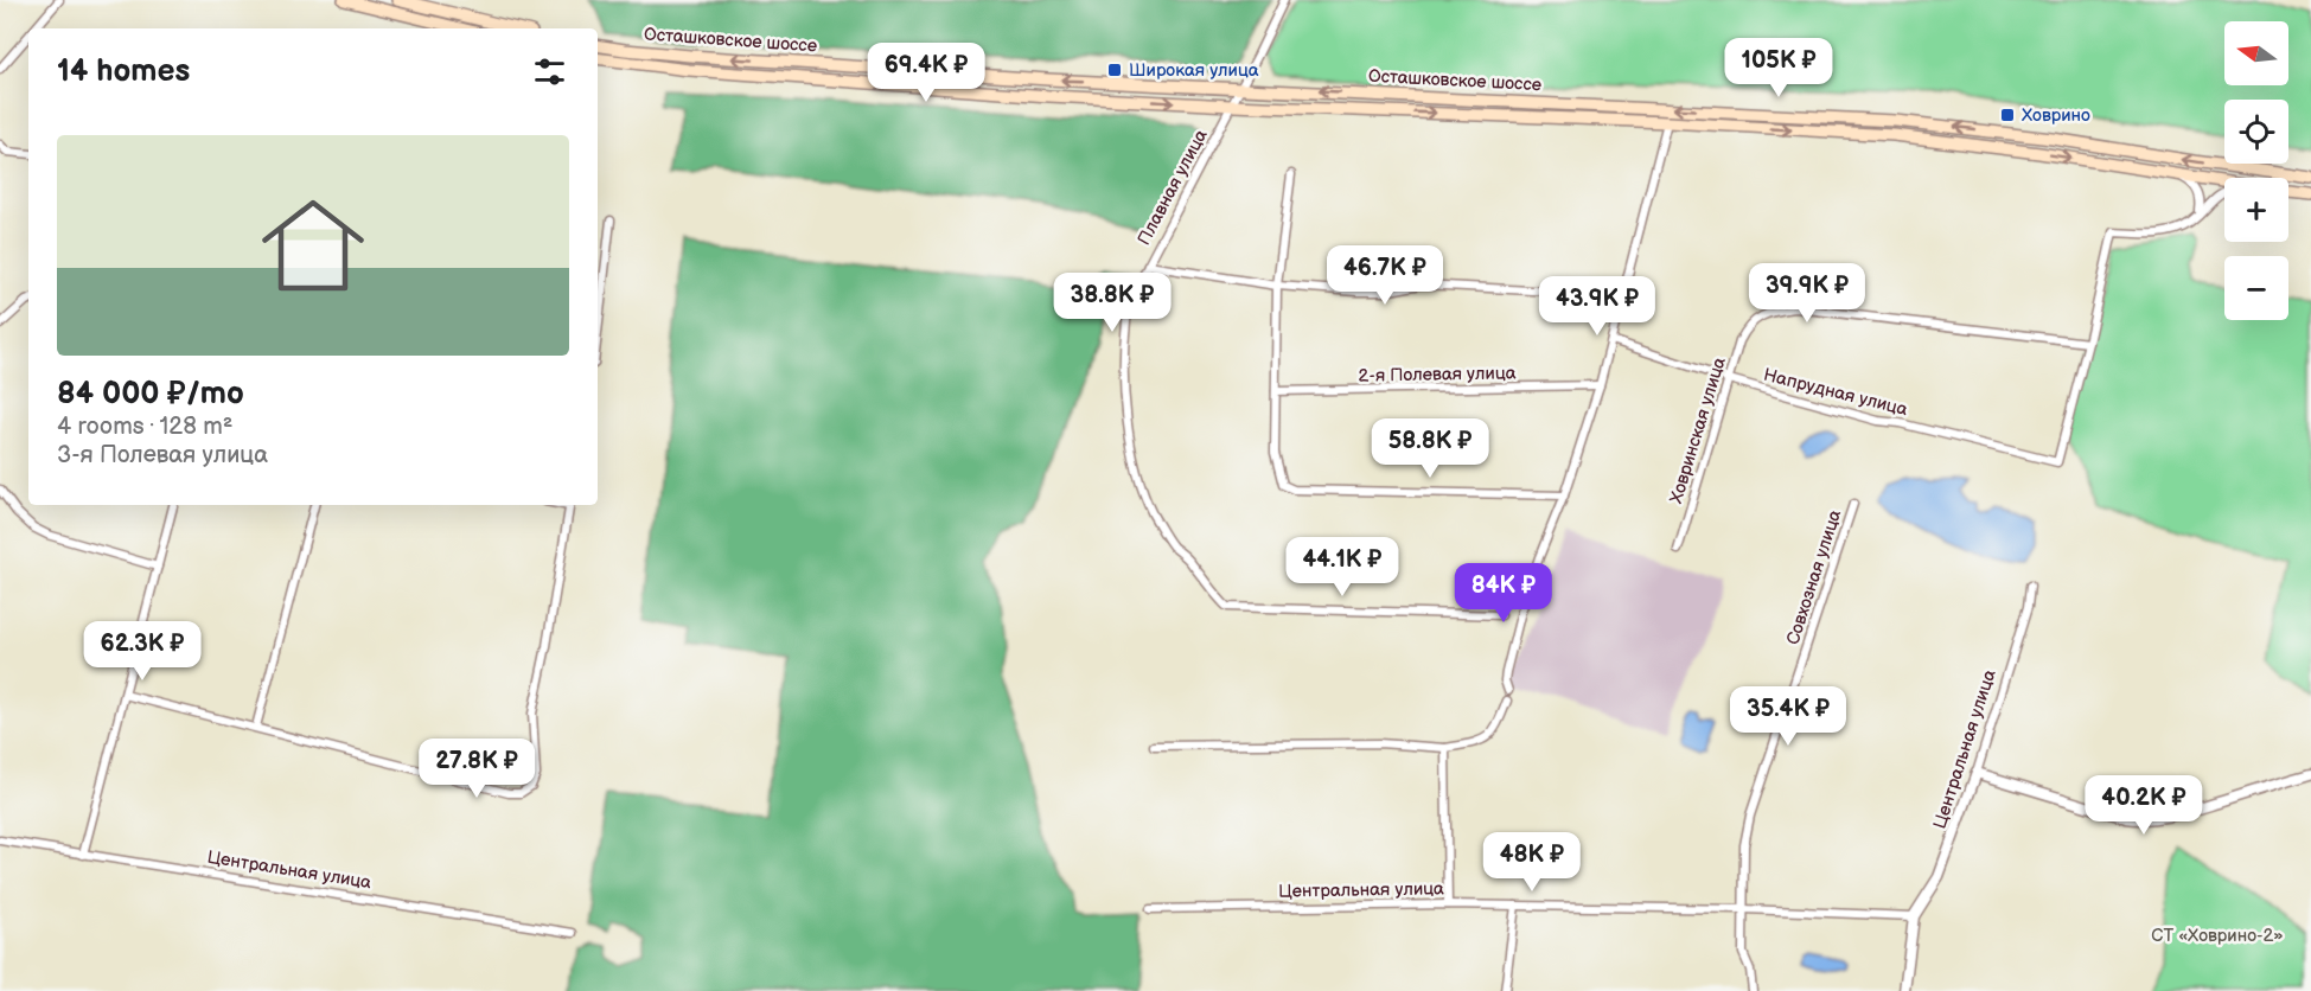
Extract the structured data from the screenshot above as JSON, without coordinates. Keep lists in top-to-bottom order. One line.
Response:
{"streets":{"main road":["Осташковское шоссе"],"street":["Плавная улица","2-я Полевая улица","Напрудная улица","Ховринская улица","Совхозная улица","Центральная улица"]},"crossings":[["Осташковское шоссе","Плавная улица"],["Напрудная улица","Ховринская улица"],["Совхозная улица","Центральная улица"]],"parks":["СТ «Ховрино-2»"],"places":{"transit":["Широкая улица","Ховрино"]},"north":"left","page":{"map_buttons":["+","−"],"heading":"14 homes","price":["105K ₽","69.4K ₽","46.7K ₽","39.9K ₽","38.8K ₽","43.9K ₽","58.8K ₽","44.1K ₽","84K ₽","62.3K ₽","35.4K ₽","27.8K ₽","40.2K ₽","48K ₽"],"list":[{"name":"84 000 ₽/mo","note":"4 rooms · 128 m² · 3-я Полевая улица"}]}}
